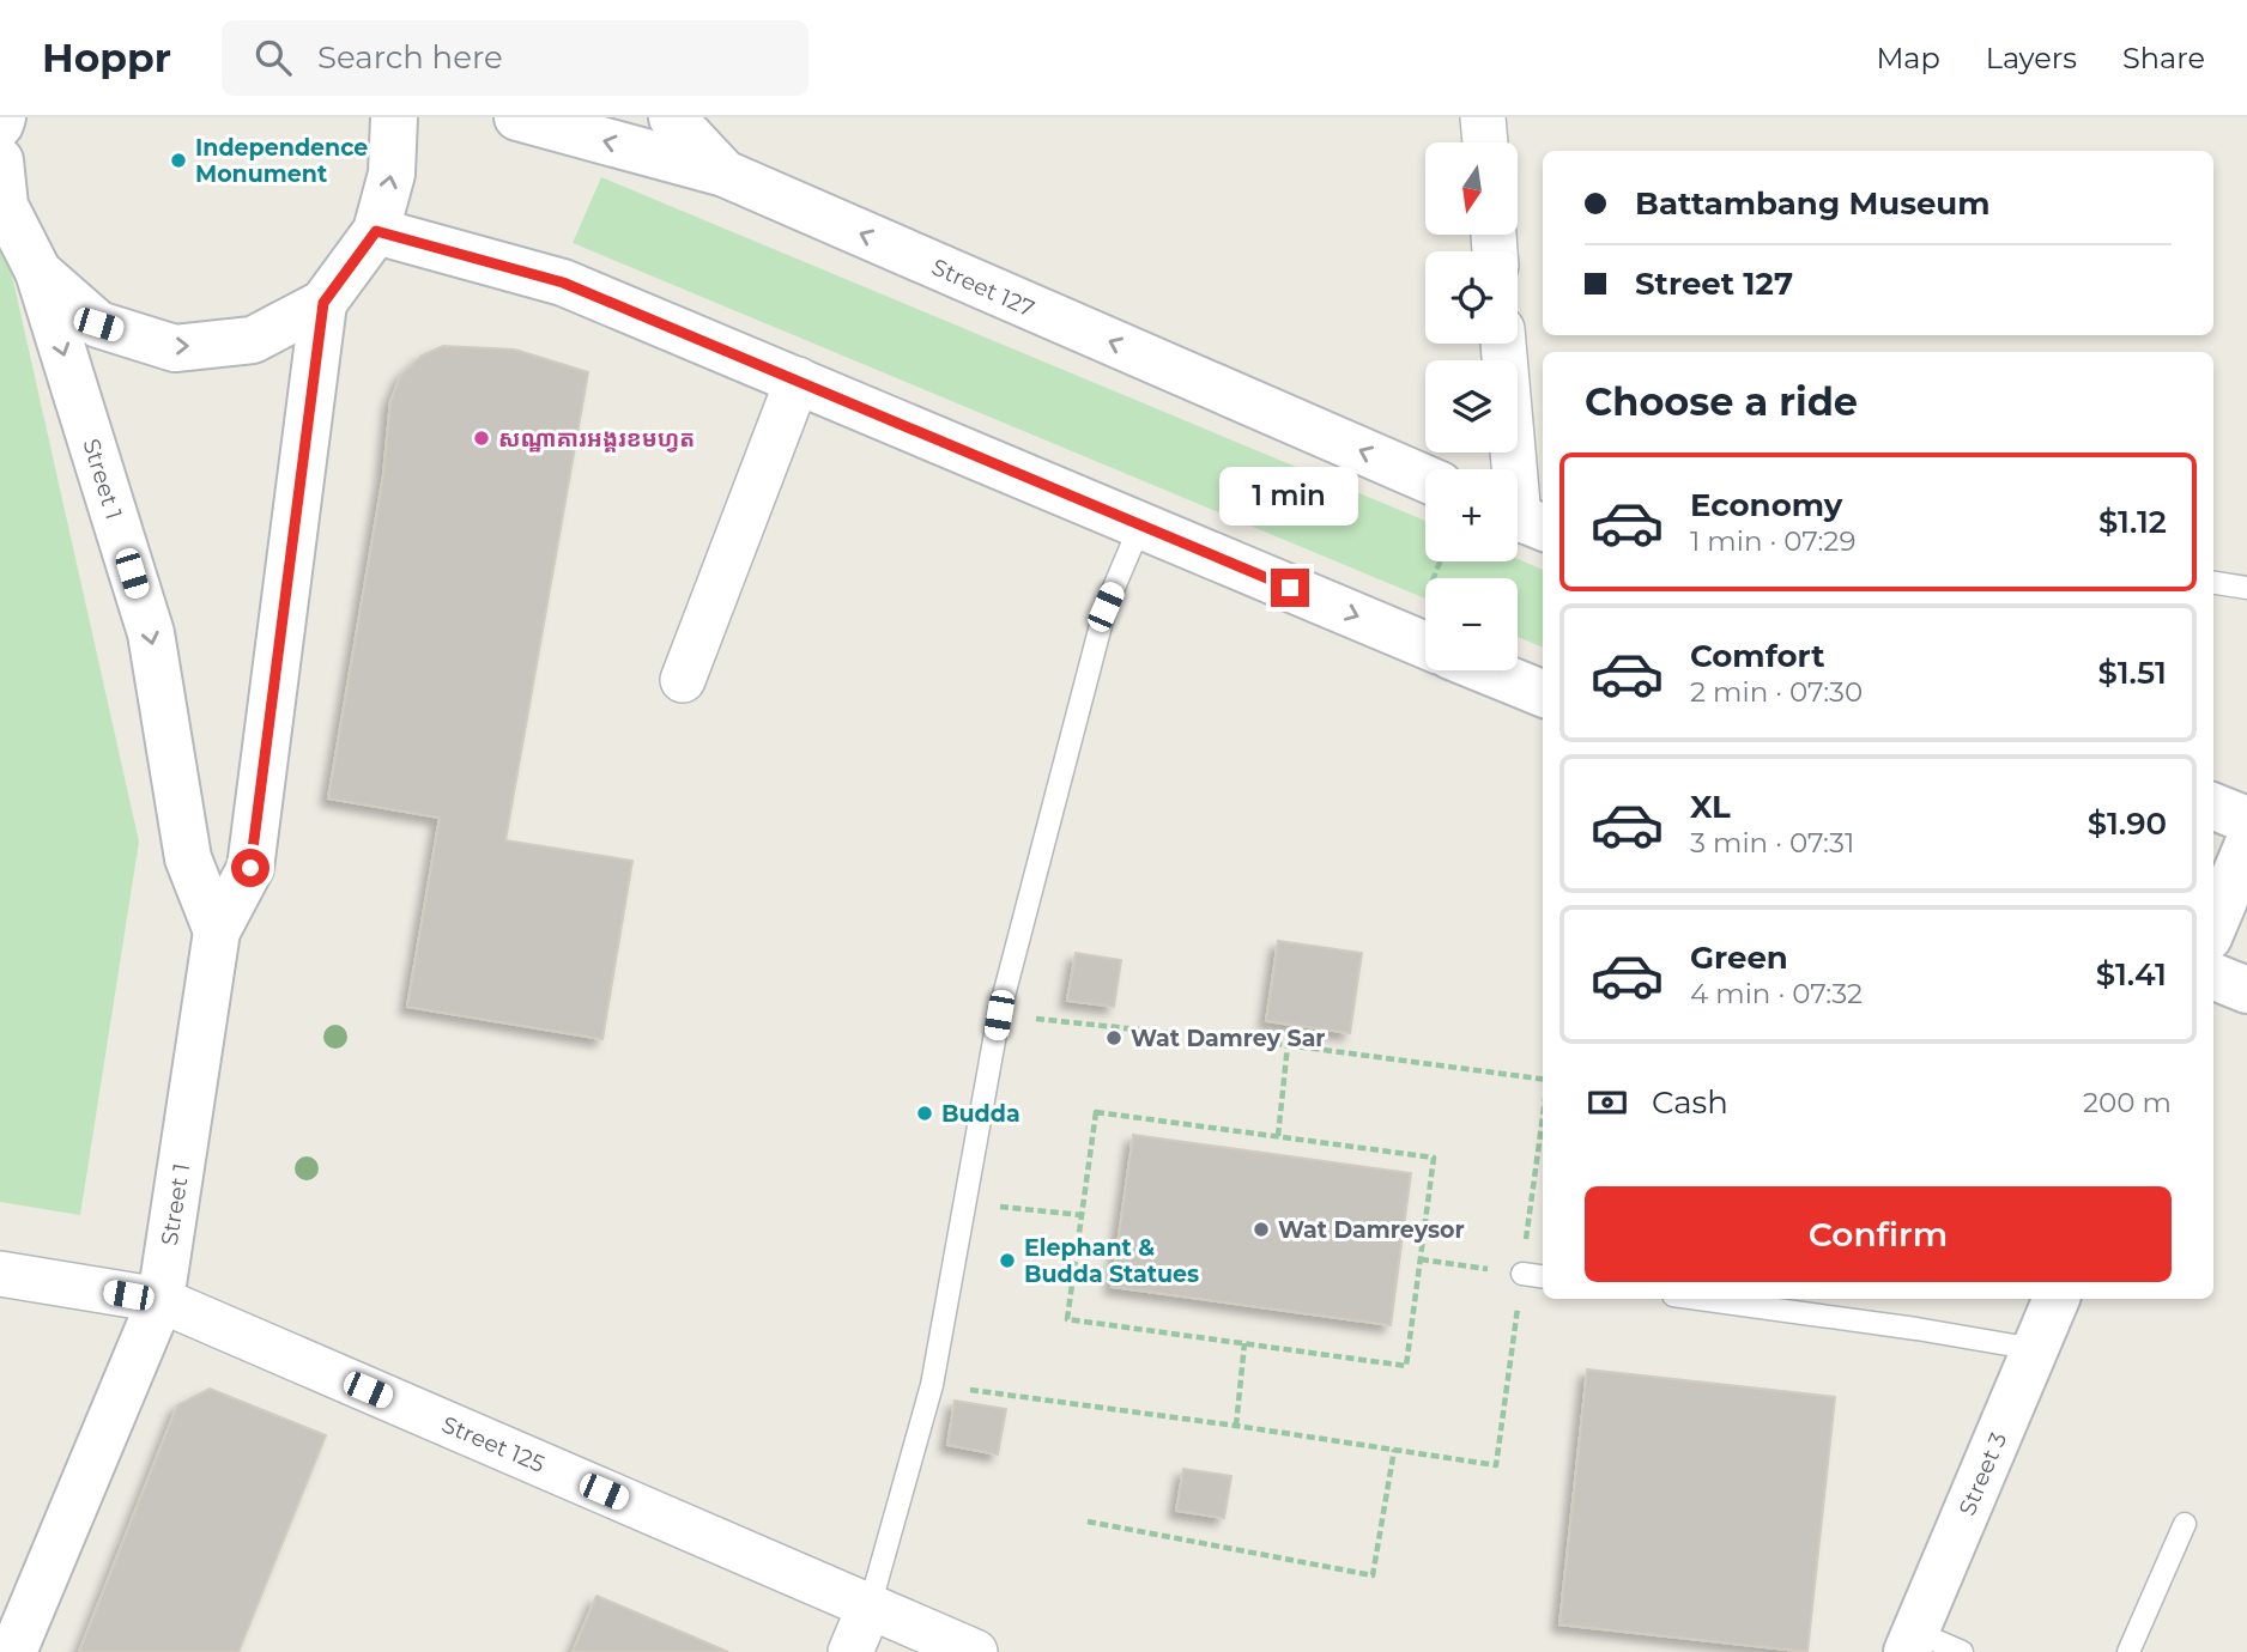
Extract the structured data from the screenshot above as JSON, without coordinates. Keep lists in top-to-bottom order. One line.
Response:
{"streets":{"street":["Street 127","Street 1","Street 125","Street 3"]},"crossings":[["Street 1","Street 125"]],"places":["Independence Monument","សណ្ឋាគារអង្គរខមហ្វត","Wat Damrey Sar","Budda","Wat Damreysor","Elephant & Budda Statues"],"north":"bottom","page":{"header":"Hoppr","search":"Search here","nav":["Map","Layers","Share"],"map_buttons":["+","−"],"banner":["Battambang Museum","Street 127"],"heading":"Choose a ride","list":[{"name":"Economy","note":"1 min · 07:29","value":"$1.12"},{"name":"Comfort","note":"2 min · 07:30","value":"$1.51"},{"name":"XL","note":"3 min · 07:31","value":"$1.90"},{"name":"Green","note":"4 min · 07:32","value":"$1.41"}],"bubble":"1 min","pay":["Cash","200 m"],"buttons":"Confirm"}}
